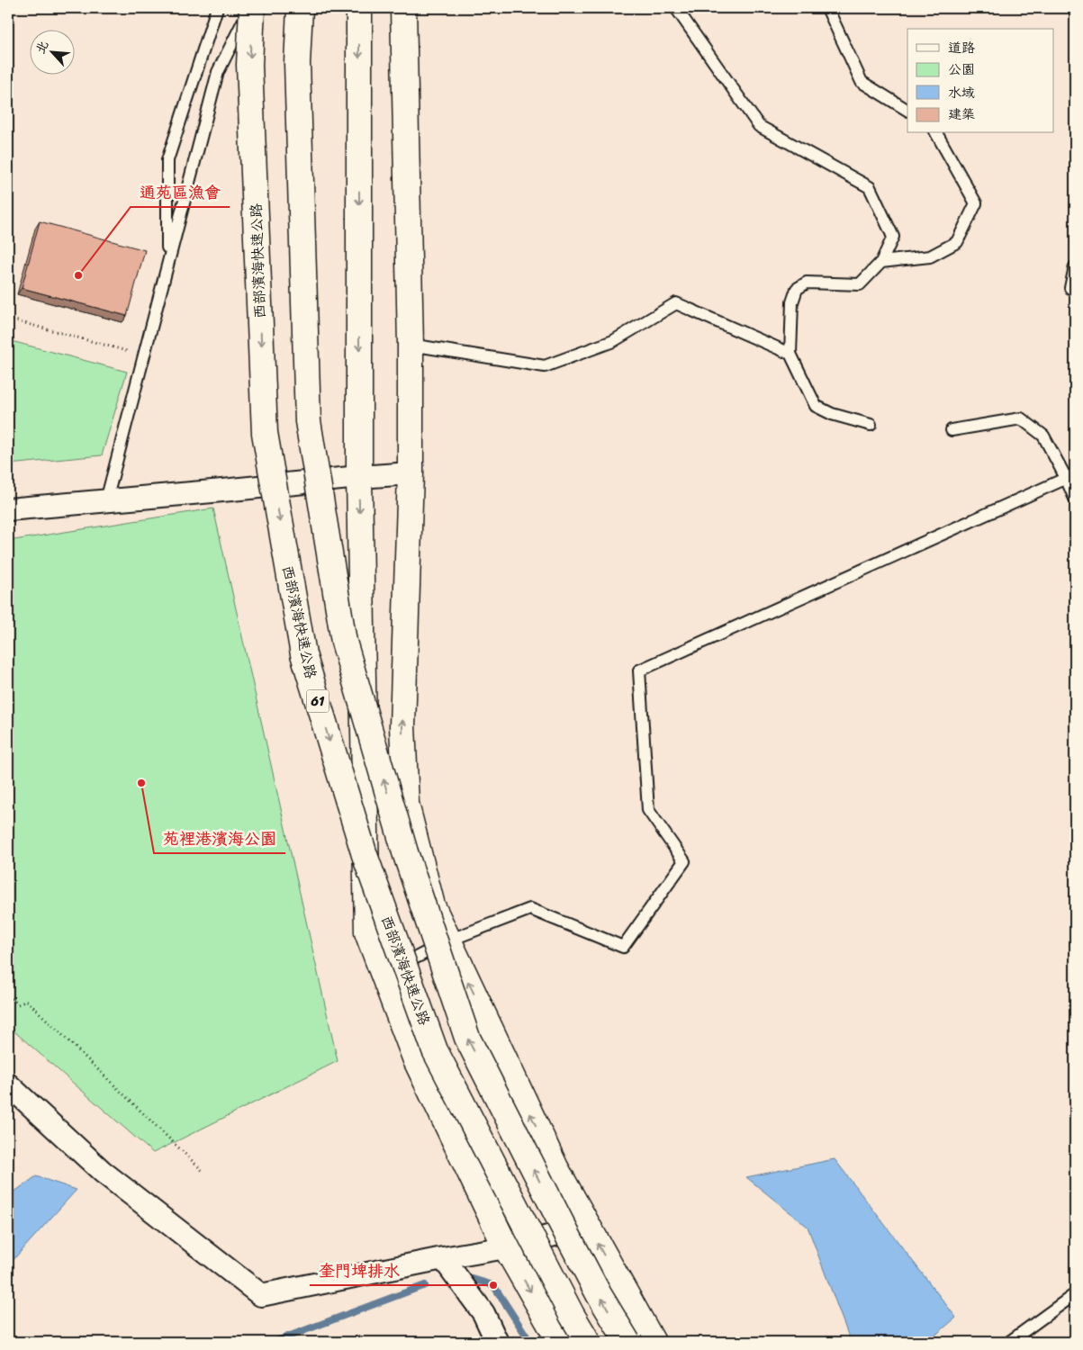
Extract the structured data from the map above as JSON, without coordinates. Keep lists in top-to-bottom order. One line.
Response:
{"streets":{"main road":["西部濱海快速公路","61"]},"places":["通苑區漁會","苑裡港濱海公園","奎門埤排水"],"legend":["道路","公園","水域","建築"],"north":"top left"}
